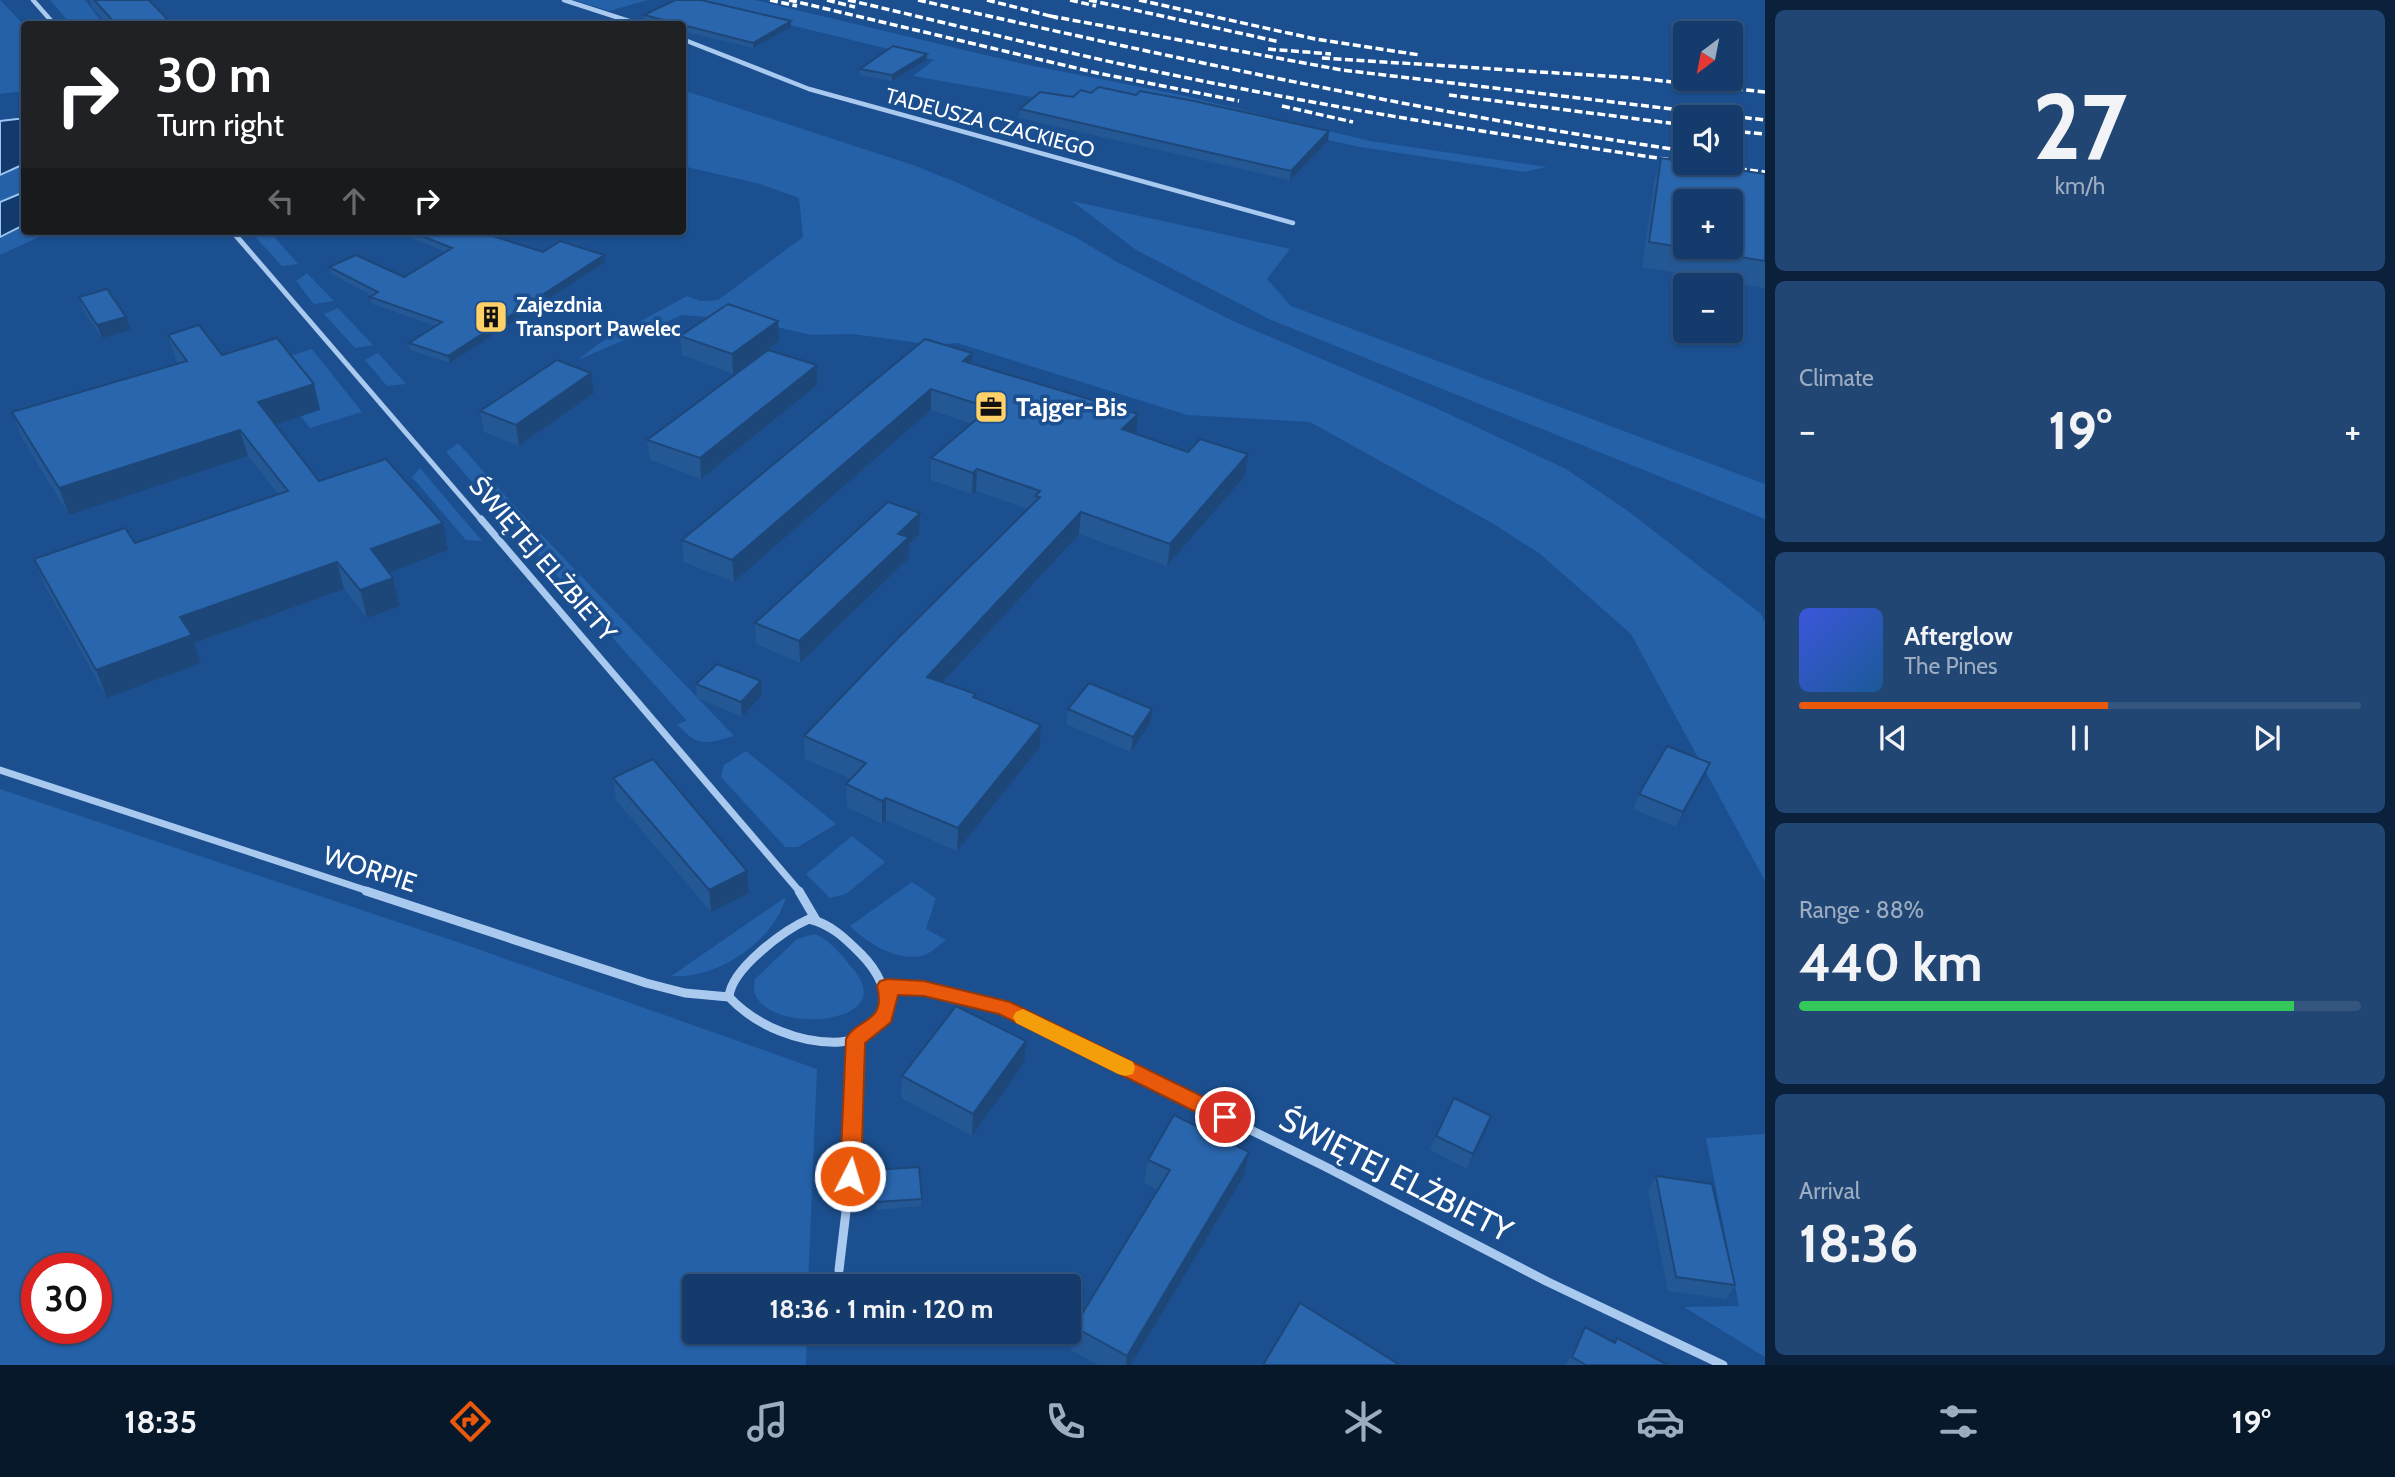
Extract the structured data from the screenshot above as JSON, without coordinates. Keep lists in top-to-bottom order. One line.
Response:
{"streets":{"street":["TADEUSZA CZACKIEGO","ŚWIĘTEJ ELŻBIETY","WORPIE"]},"crossings":[["ŚWIĘTEJ ELŻBIETY","WORPIE"]],"places":{"building":["Zajezdnia Transport Pawelec"],"office":["Tajger-Bis"]},"north":"bottom left","page":{"tile":[["27","km/h"],"Climate",["Range · 88%","440 km"],["Arrival","18:36"]],"map_buttons":["+","−"],"turn":["30 m","Turn right"],"heat":["−","19°","+"],"song":["Afterglow","The Pines"],"limit":"30","trip":"18:36 · 1 min · 120 m","tabs":["18:35","19°"]}}
